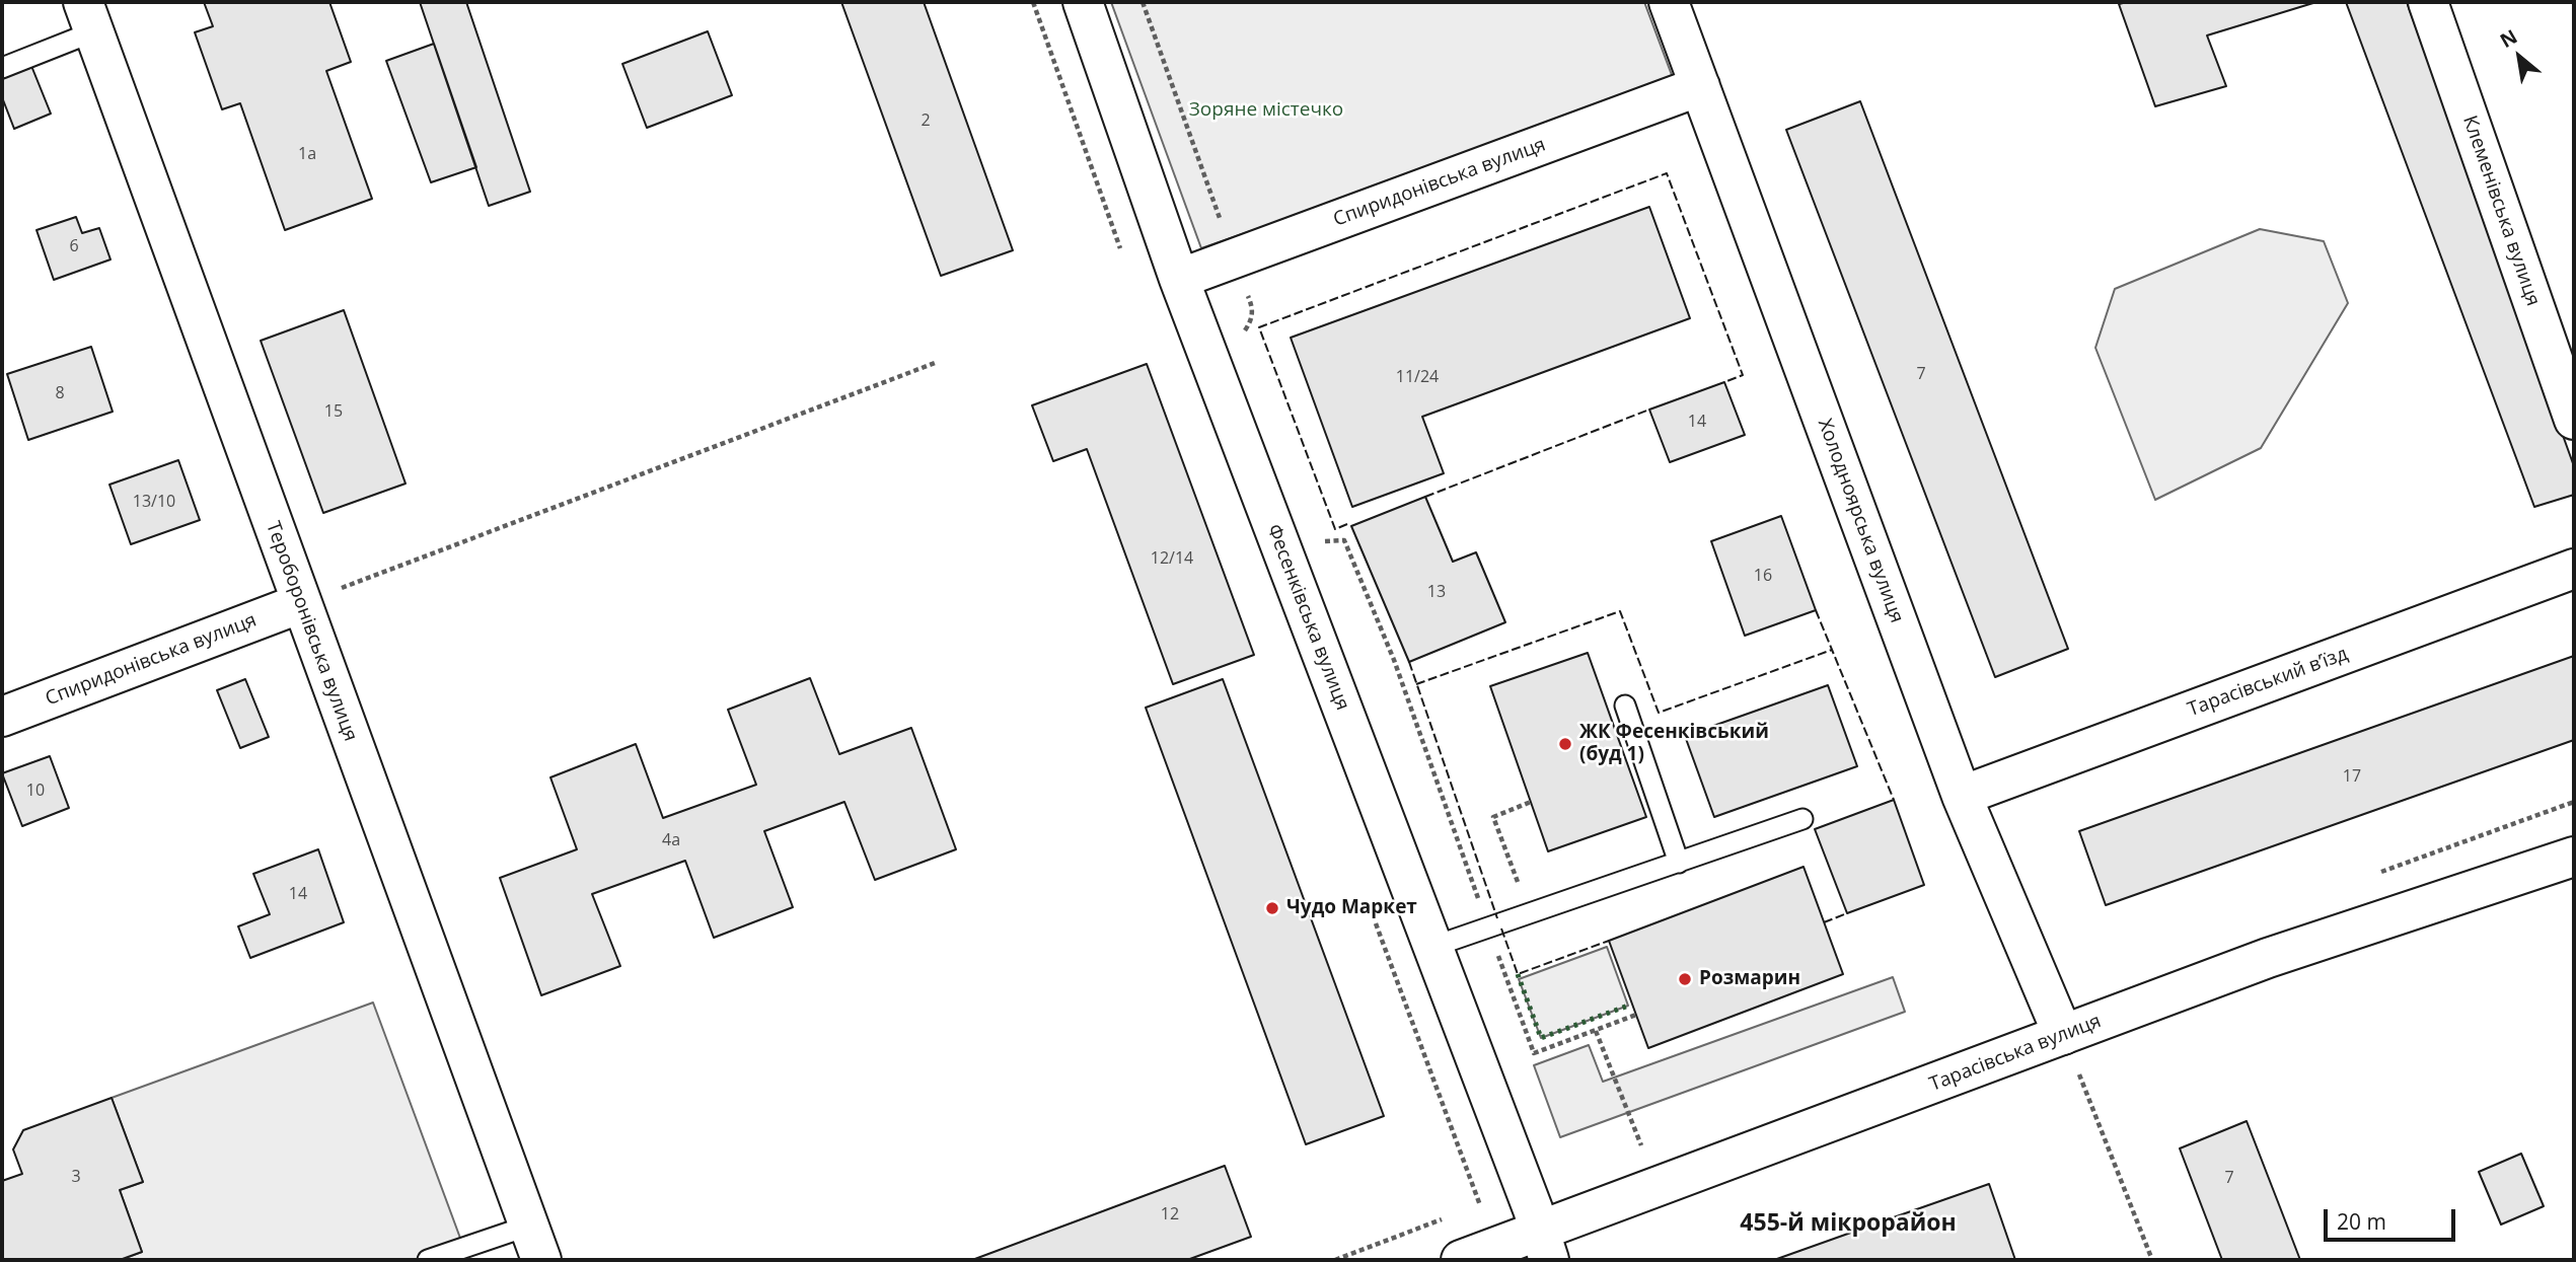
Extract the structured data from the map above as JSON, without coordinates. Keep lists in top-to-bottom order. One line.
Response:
{"streets":{"street":["Спиридонівська вулиця","Клеменівська вулиця","Холодноярська вулиця","Фесенківська вулиця","Тероборонівська вулиця","Тарасівський в’їзд","Тарасівська вулиця"]},"crossings":[["Спиридонівська вулиця","Холодноярська вулиця"],["Спиридонівська вулиця","Фесенківська вулиця"],["Спиридонівська вулиця","Тероборонівська вулиця"],["Холодноярська вулиця","Тарасівський в’їзд"],["Холодноярська вулиця","Тарасівська вулиця"],["Фесенківська вулиця","Тарасівська вулиця"]],"districts":["455-й мікрорайон"],"parks":["Зоряне містечко"],"places":["ЖК Фесенківський (буд 1)","Чудо Маркет","Розмарин"],"house_numbers":["2","1а","6","7","11/24","8","15","14","13/10","12/14","16","13","17","10","4а","14","3","7","12"],"scale_bar":"20 m","north":"top left"}
